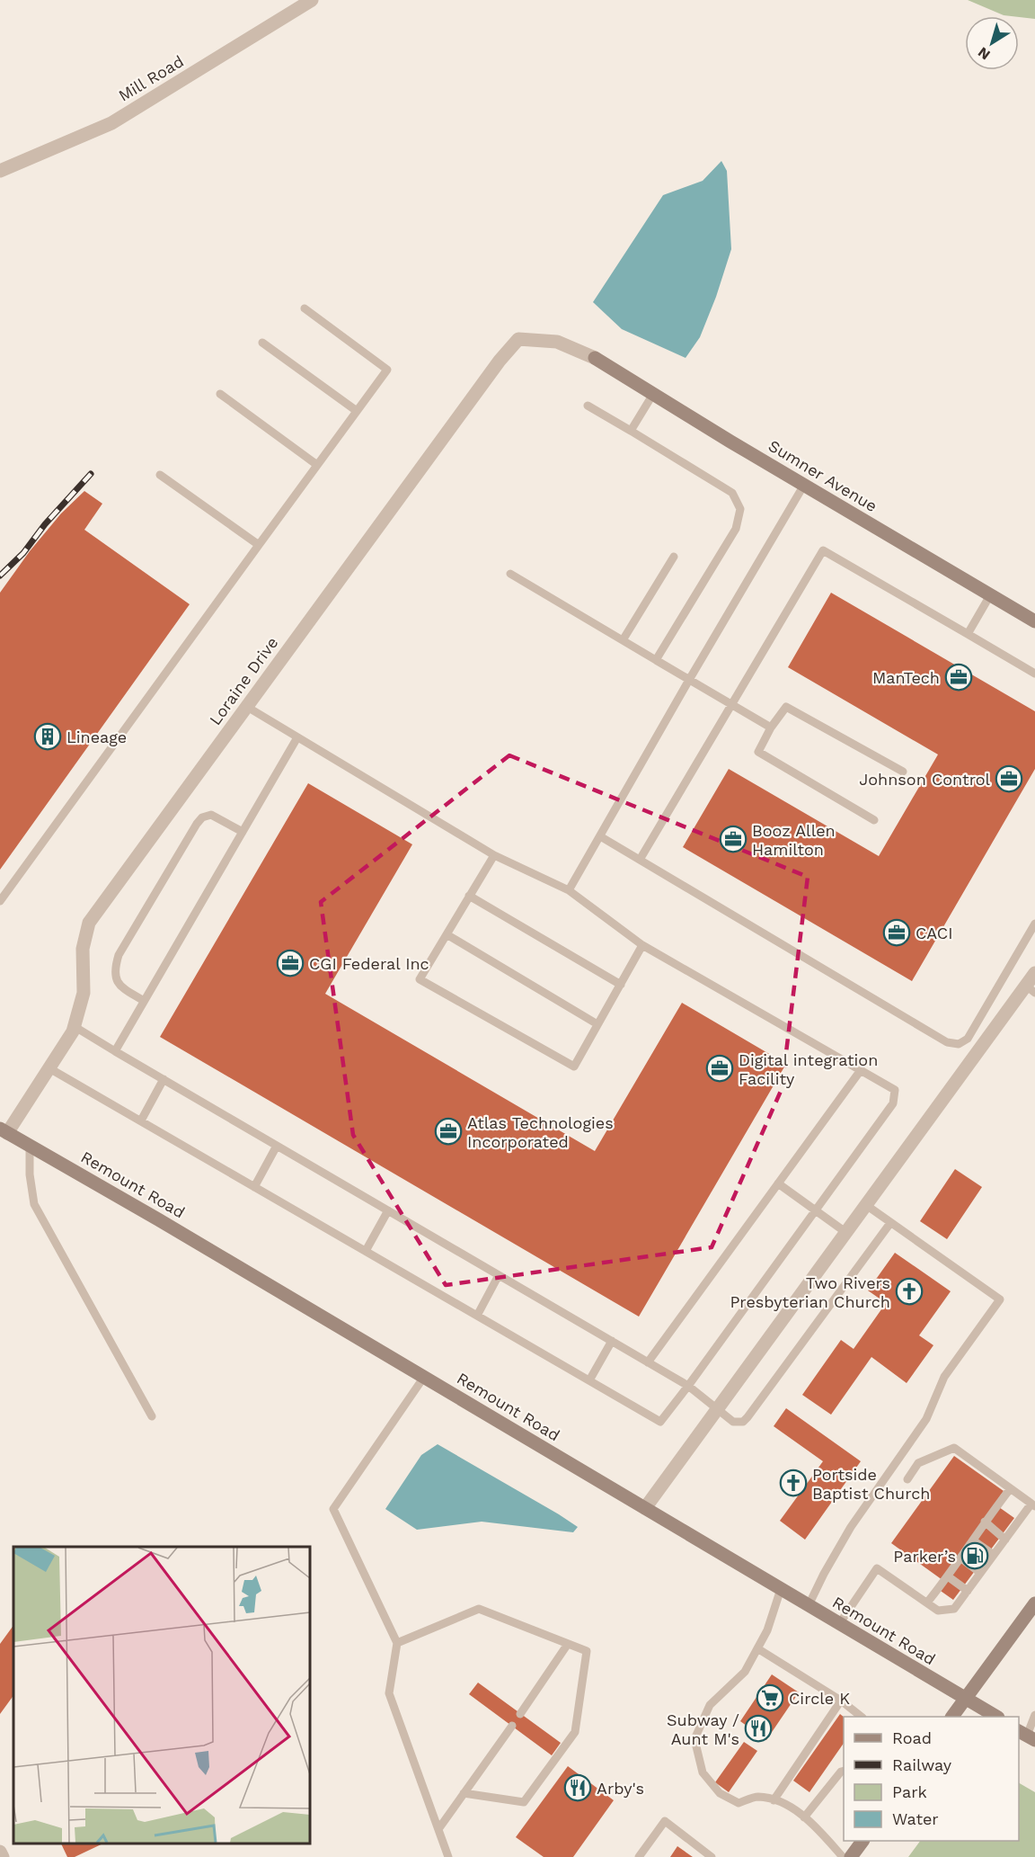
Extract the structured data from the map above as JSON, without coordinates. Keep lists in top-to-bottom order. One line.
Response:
{"streets":{"main road":["Sumner Avenue","Remount Road"],"street":["Mill Road","Loraine Drive"]},"crossings":[["Sumner Avenue","Loraine Drive"],["Loraine Drive","Remount Road"]],"places":{"office":["ManTech","Johnson Control","Booz Allen Hamilton","CACI","CGI Federal Inc","Digital integration Facility","Atlas Technologies Incorporated"],"building":["Lineage"],"church":["Two Rivers Presbyterian Church","Portside Baptist Church"],"fuel station":["Parker’s"],"supermarket":["Circle K"],"restaurant":["Subway / Aunt M's","Arby's"]},"legend":["Road","Railway","Park","Water"],"north":"bottom left"}
